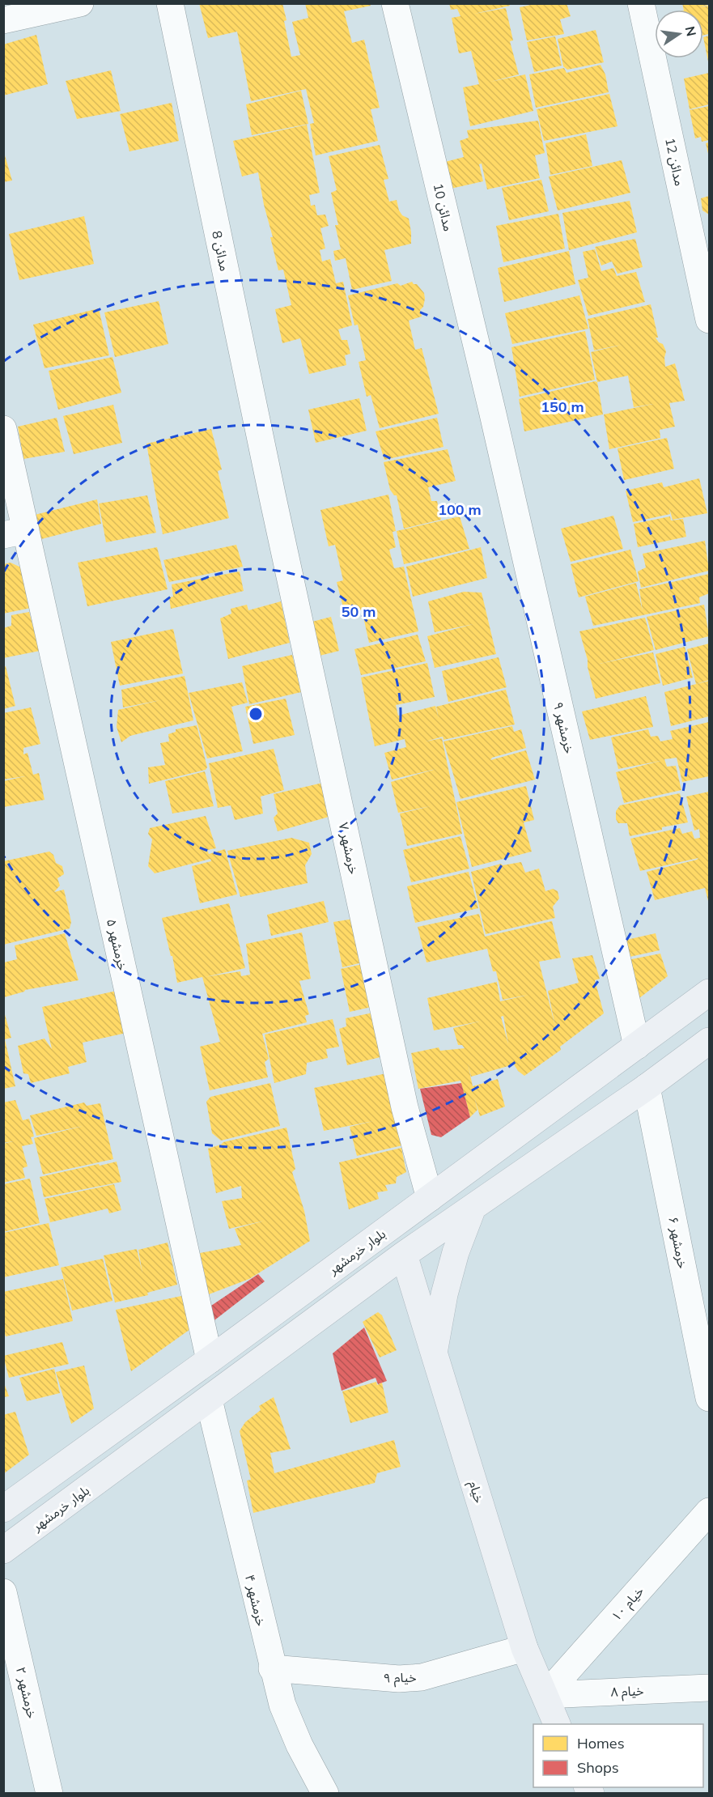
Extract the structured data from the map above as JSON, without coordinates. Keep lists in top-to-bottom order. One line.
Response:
{"streets":{"main road":["بلوار خرمشهر","خیام"],"street":["مدائن 12","مدائن 10","مدائن 8","خرمشهر ۹","خرمشهر ۷","خرمشهر ۵","خرمشهر ۶","خرمشهر ۴","خیام ۱۰","خیام ۹","خیام ۸","خرمشهر ۲"]},"crossings":[["مدائن 10","خرمشهر ۹"],["مدائن 8","خرمشهر ۷"],["خرمشهر ۹","بلوار خرمشهر"],["خرمشهر ۷","بلوار خرمشهر"],["خرمشهر ۵","بلوار خرمشهر"],["خرمشهر ۶","بلوار خرمشهر"],["بلوار خرمشهر","خیام"],["بلوار خرمشهر","خرمشهر ۴"],["خیام","خیام ۱۰"],["خیام","خیام ۹"],["خیام","خیام ۸"],["خرمشهر ۴","خیام ۹"],["خیام ۱۰","خیام ۸"]],"legend":["Homes","Shops"],"north":"right","rings":["150 m","100 m","50 m"]}
